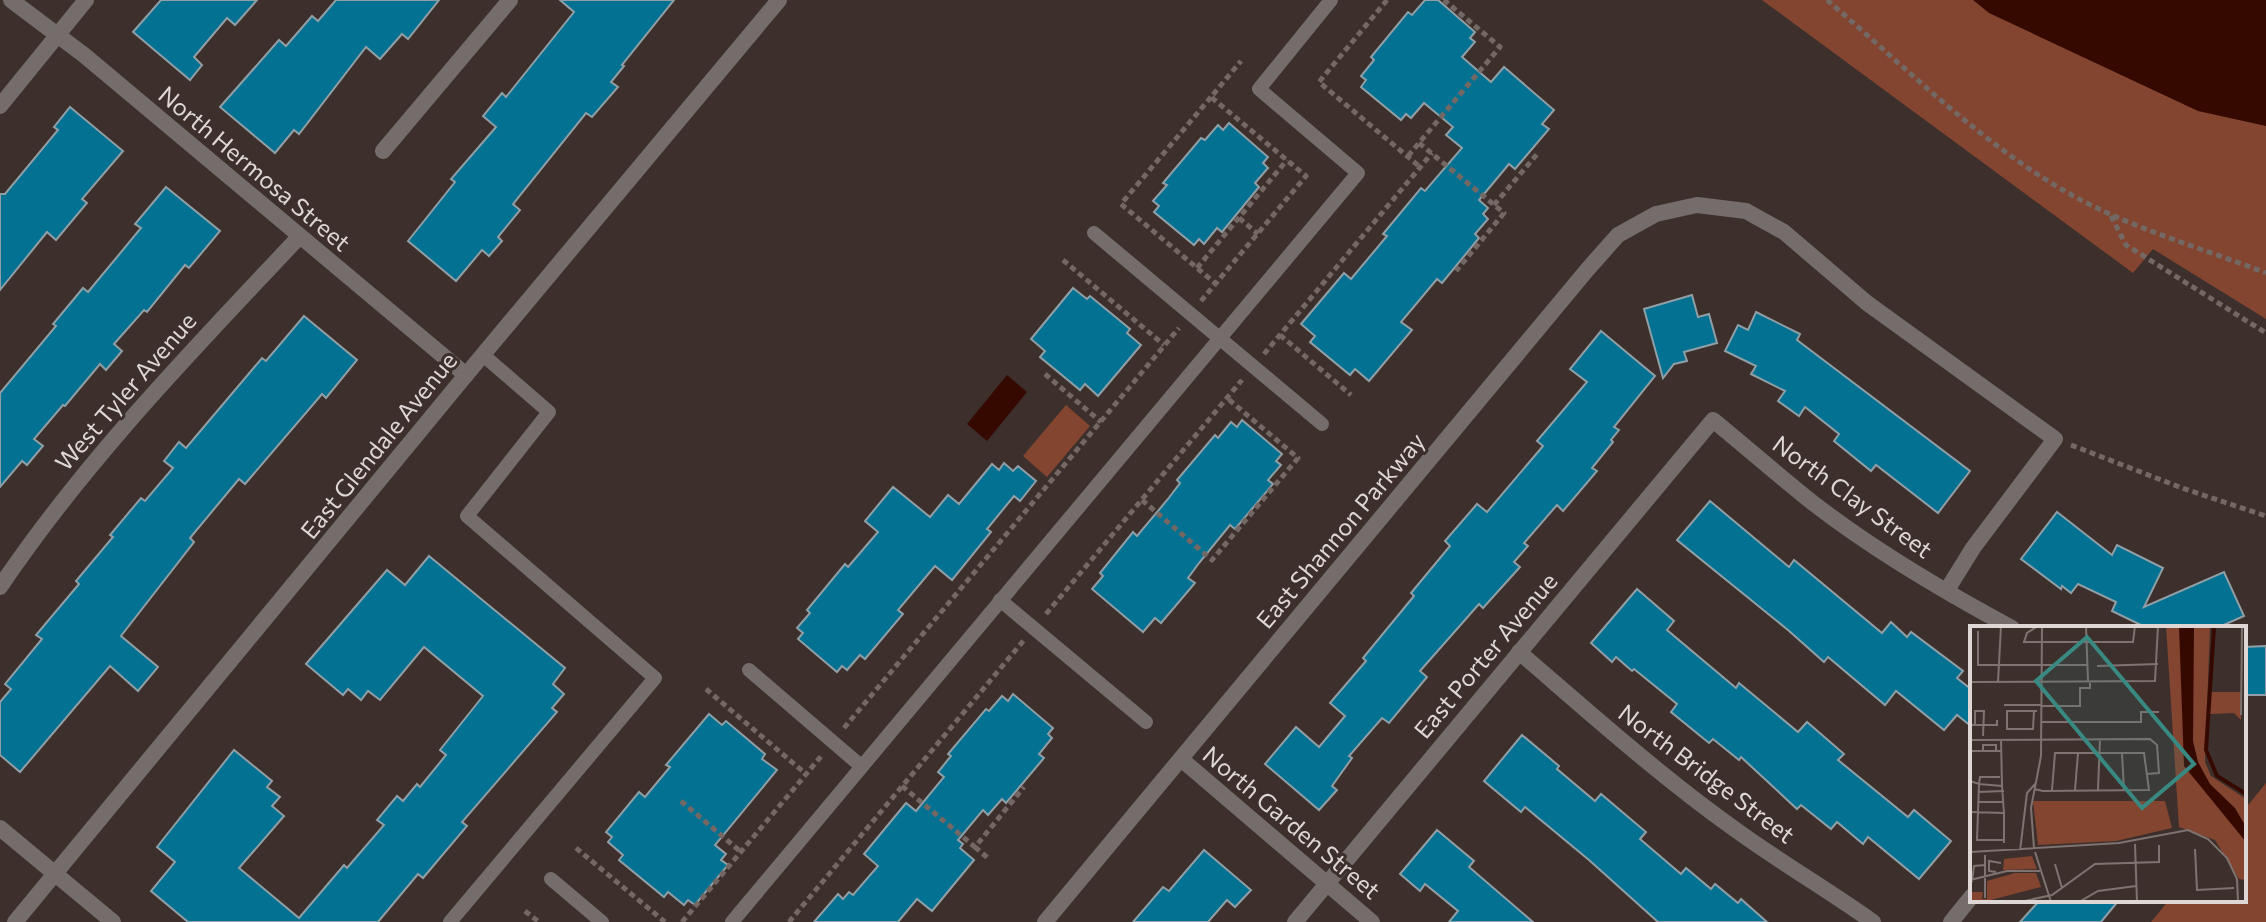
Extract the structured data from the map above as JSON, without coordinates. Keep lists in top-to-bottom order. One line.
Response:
{"streets":{"street":["North Hermosa Street","West Tyler Avenue","East Glendale Avenue","North Clay Street","East Shannon Parkway","East Porter Avenue","North Bridge Street","North Garden Street"]},"crossings":[["North Hermosa Street","West Tyler Avenue"],["North Hermosa Street","East Glendale Avenue"],["North Clay Street","East Porter Avenue"],["East Shannon Parkway","North Garden Street"],["East Porter Avenue","North Bridge Street"],["East Porter Avenue","North Garden Street"]]}
